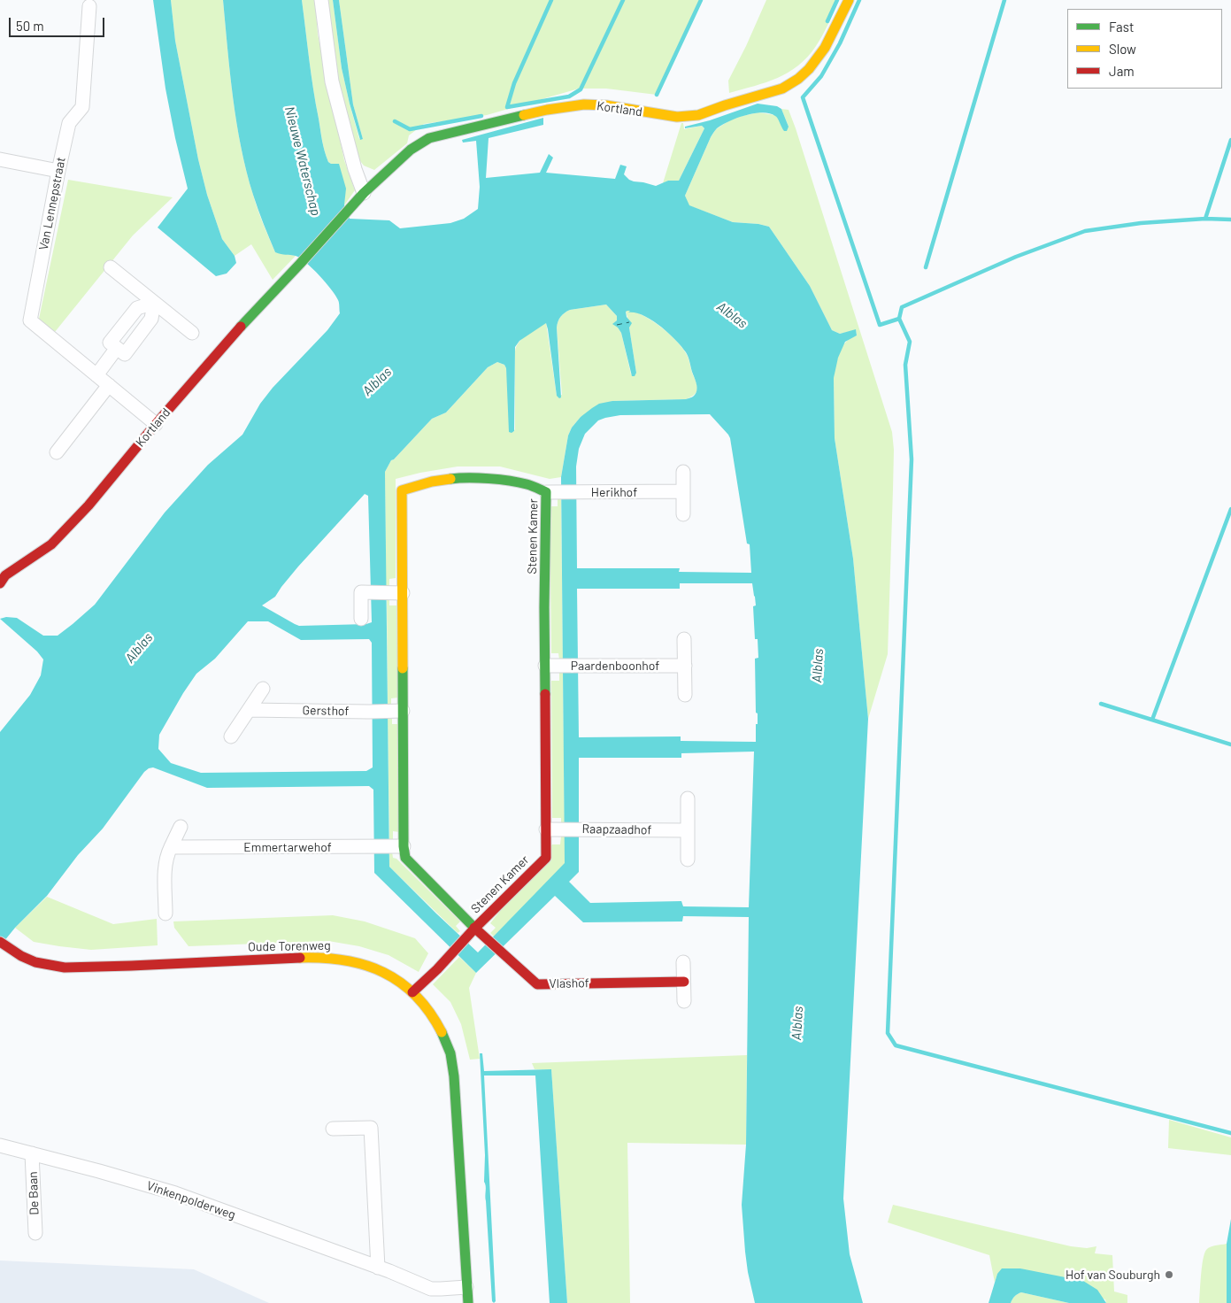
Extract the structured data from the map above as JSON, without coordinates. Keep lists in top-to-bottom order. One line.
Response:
{"streets":{"street":["Kortland","Van Lennepstraat","Herikhof","Stenen Kamer","Paardenboonhof","Gersthof","Raapzaadhof","Emmertarwehof","Oude Torenweg","Vlashof","De Baan","Vinkenpolderweg"]},"crossings":[["Kortland","Van Lennepstraat"],["Herikhof","Stenen Kamer"],["Stenen Kamer","Paardenboonhof"],["Stenen Kamer","Gersthof"],["Stenen Kamer","Raapzaadhof"],["Stenen Kamer","Emmertarwehof"],["Stenen Kamer","Oude Torenweg"],["Stenen Kamer","Vlashof"],["Oude Torenweg","Vinkenpolderweg"],["De Baan","Vinkenpolderweg"]],"water":["Nieuwe Waterschap","Alblas"],"places":["Hof van Souburgh"],"legend":["Fast","Slow","Jam"],"scale_bar":"50 m"}
